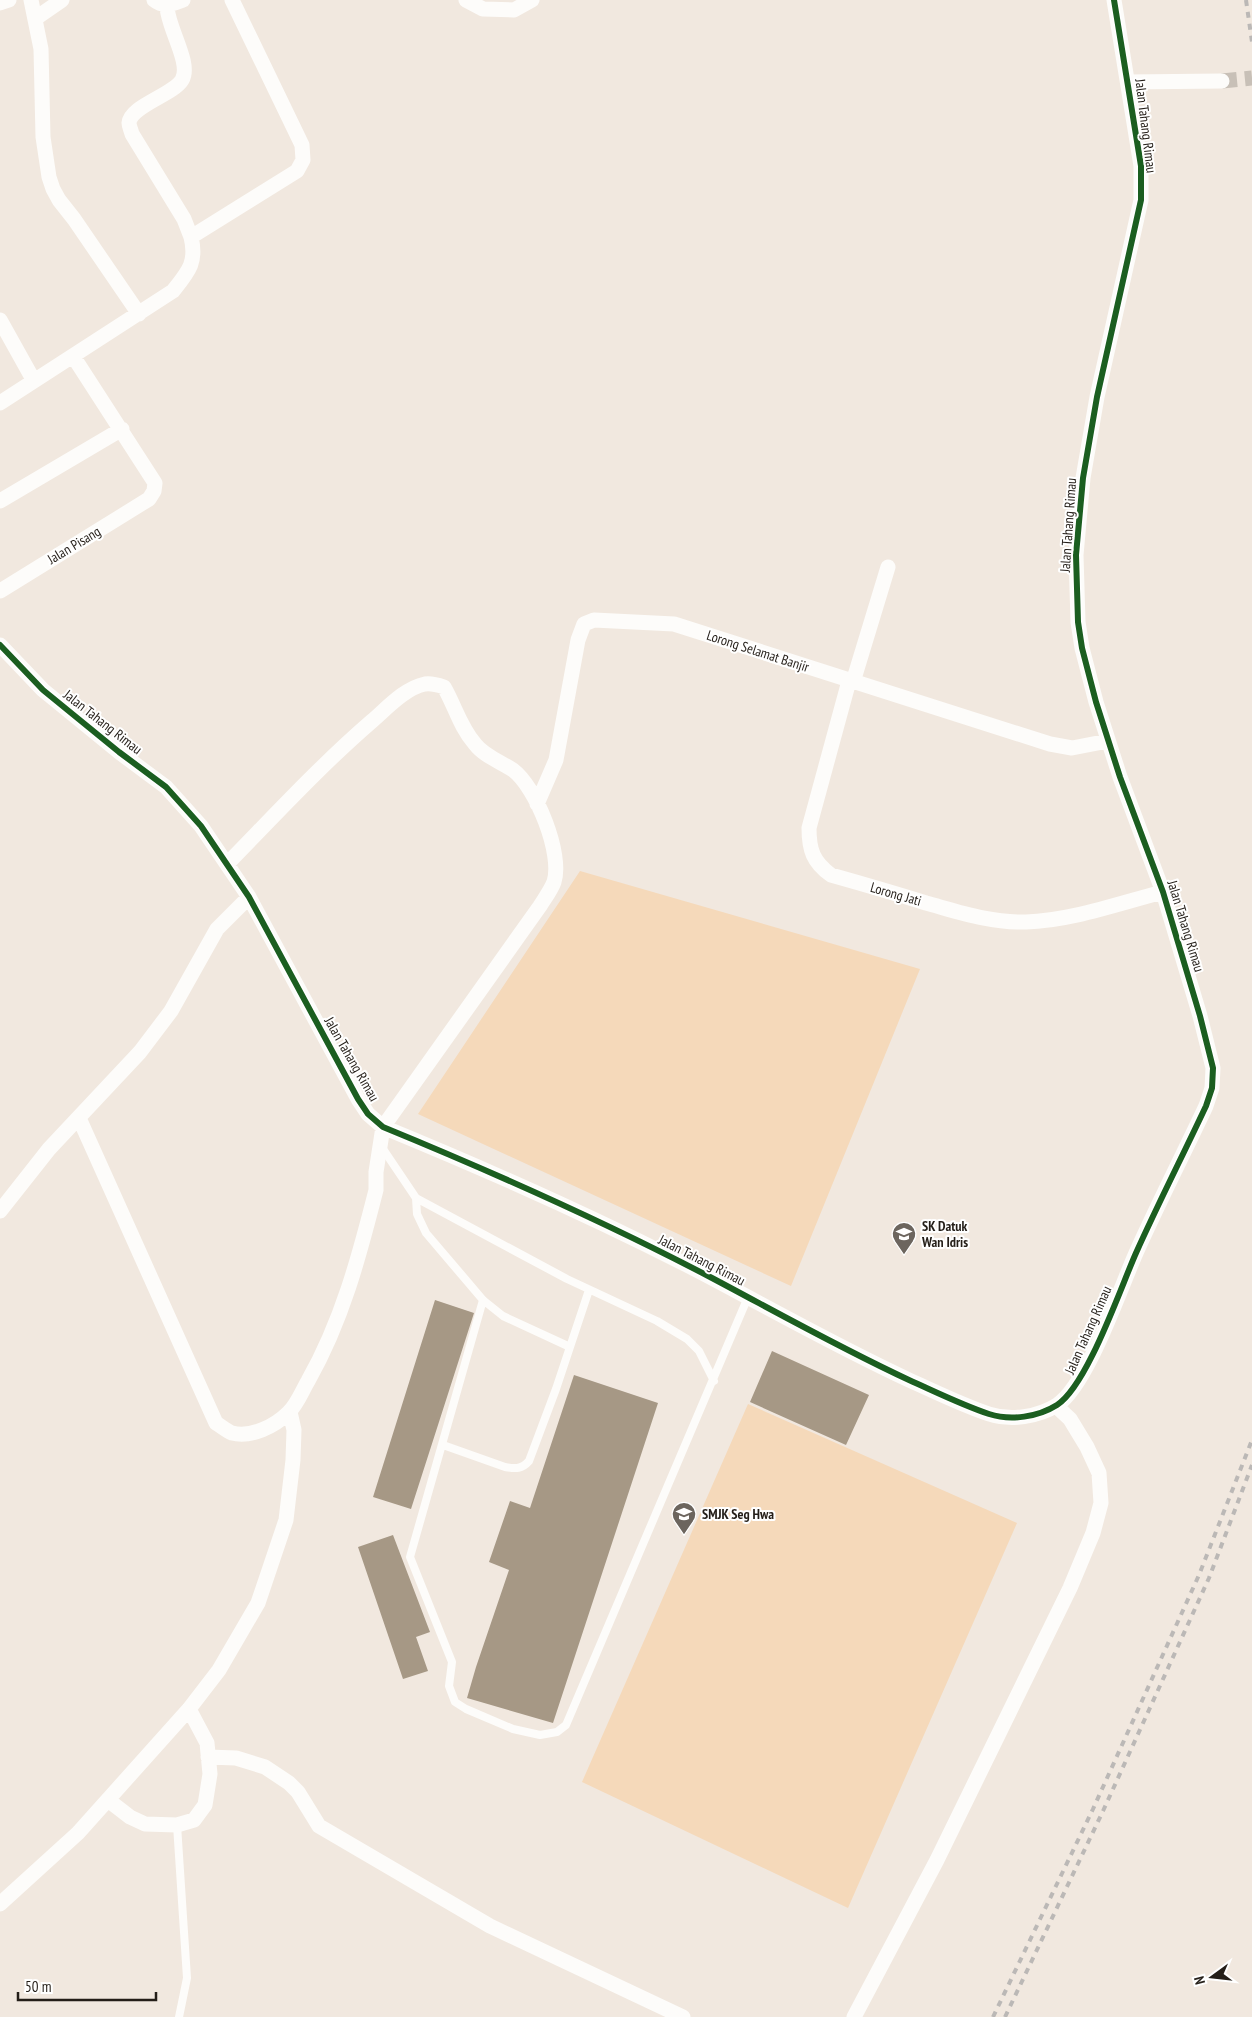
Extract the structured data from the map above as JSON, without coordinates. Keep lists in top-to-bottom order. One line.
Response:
{"streets":{"street":["Jalan Tahang Rimau","Jalan Pisang","Lorong Selamat Banjir","Lorong Jati"]},"crossings":[["Jalan Tahang Rimau","Lorong Selamat Banjir"],["Jalan Tahang Rimau","Lorong Jati"],["Lorong Selamat Banjir","Lorong Jati"]],"places":{"school or university":["SK Datuk Wan Idris","SMJK Seg Hwa"]},"scale_bar":"50 m","north":"left"}
